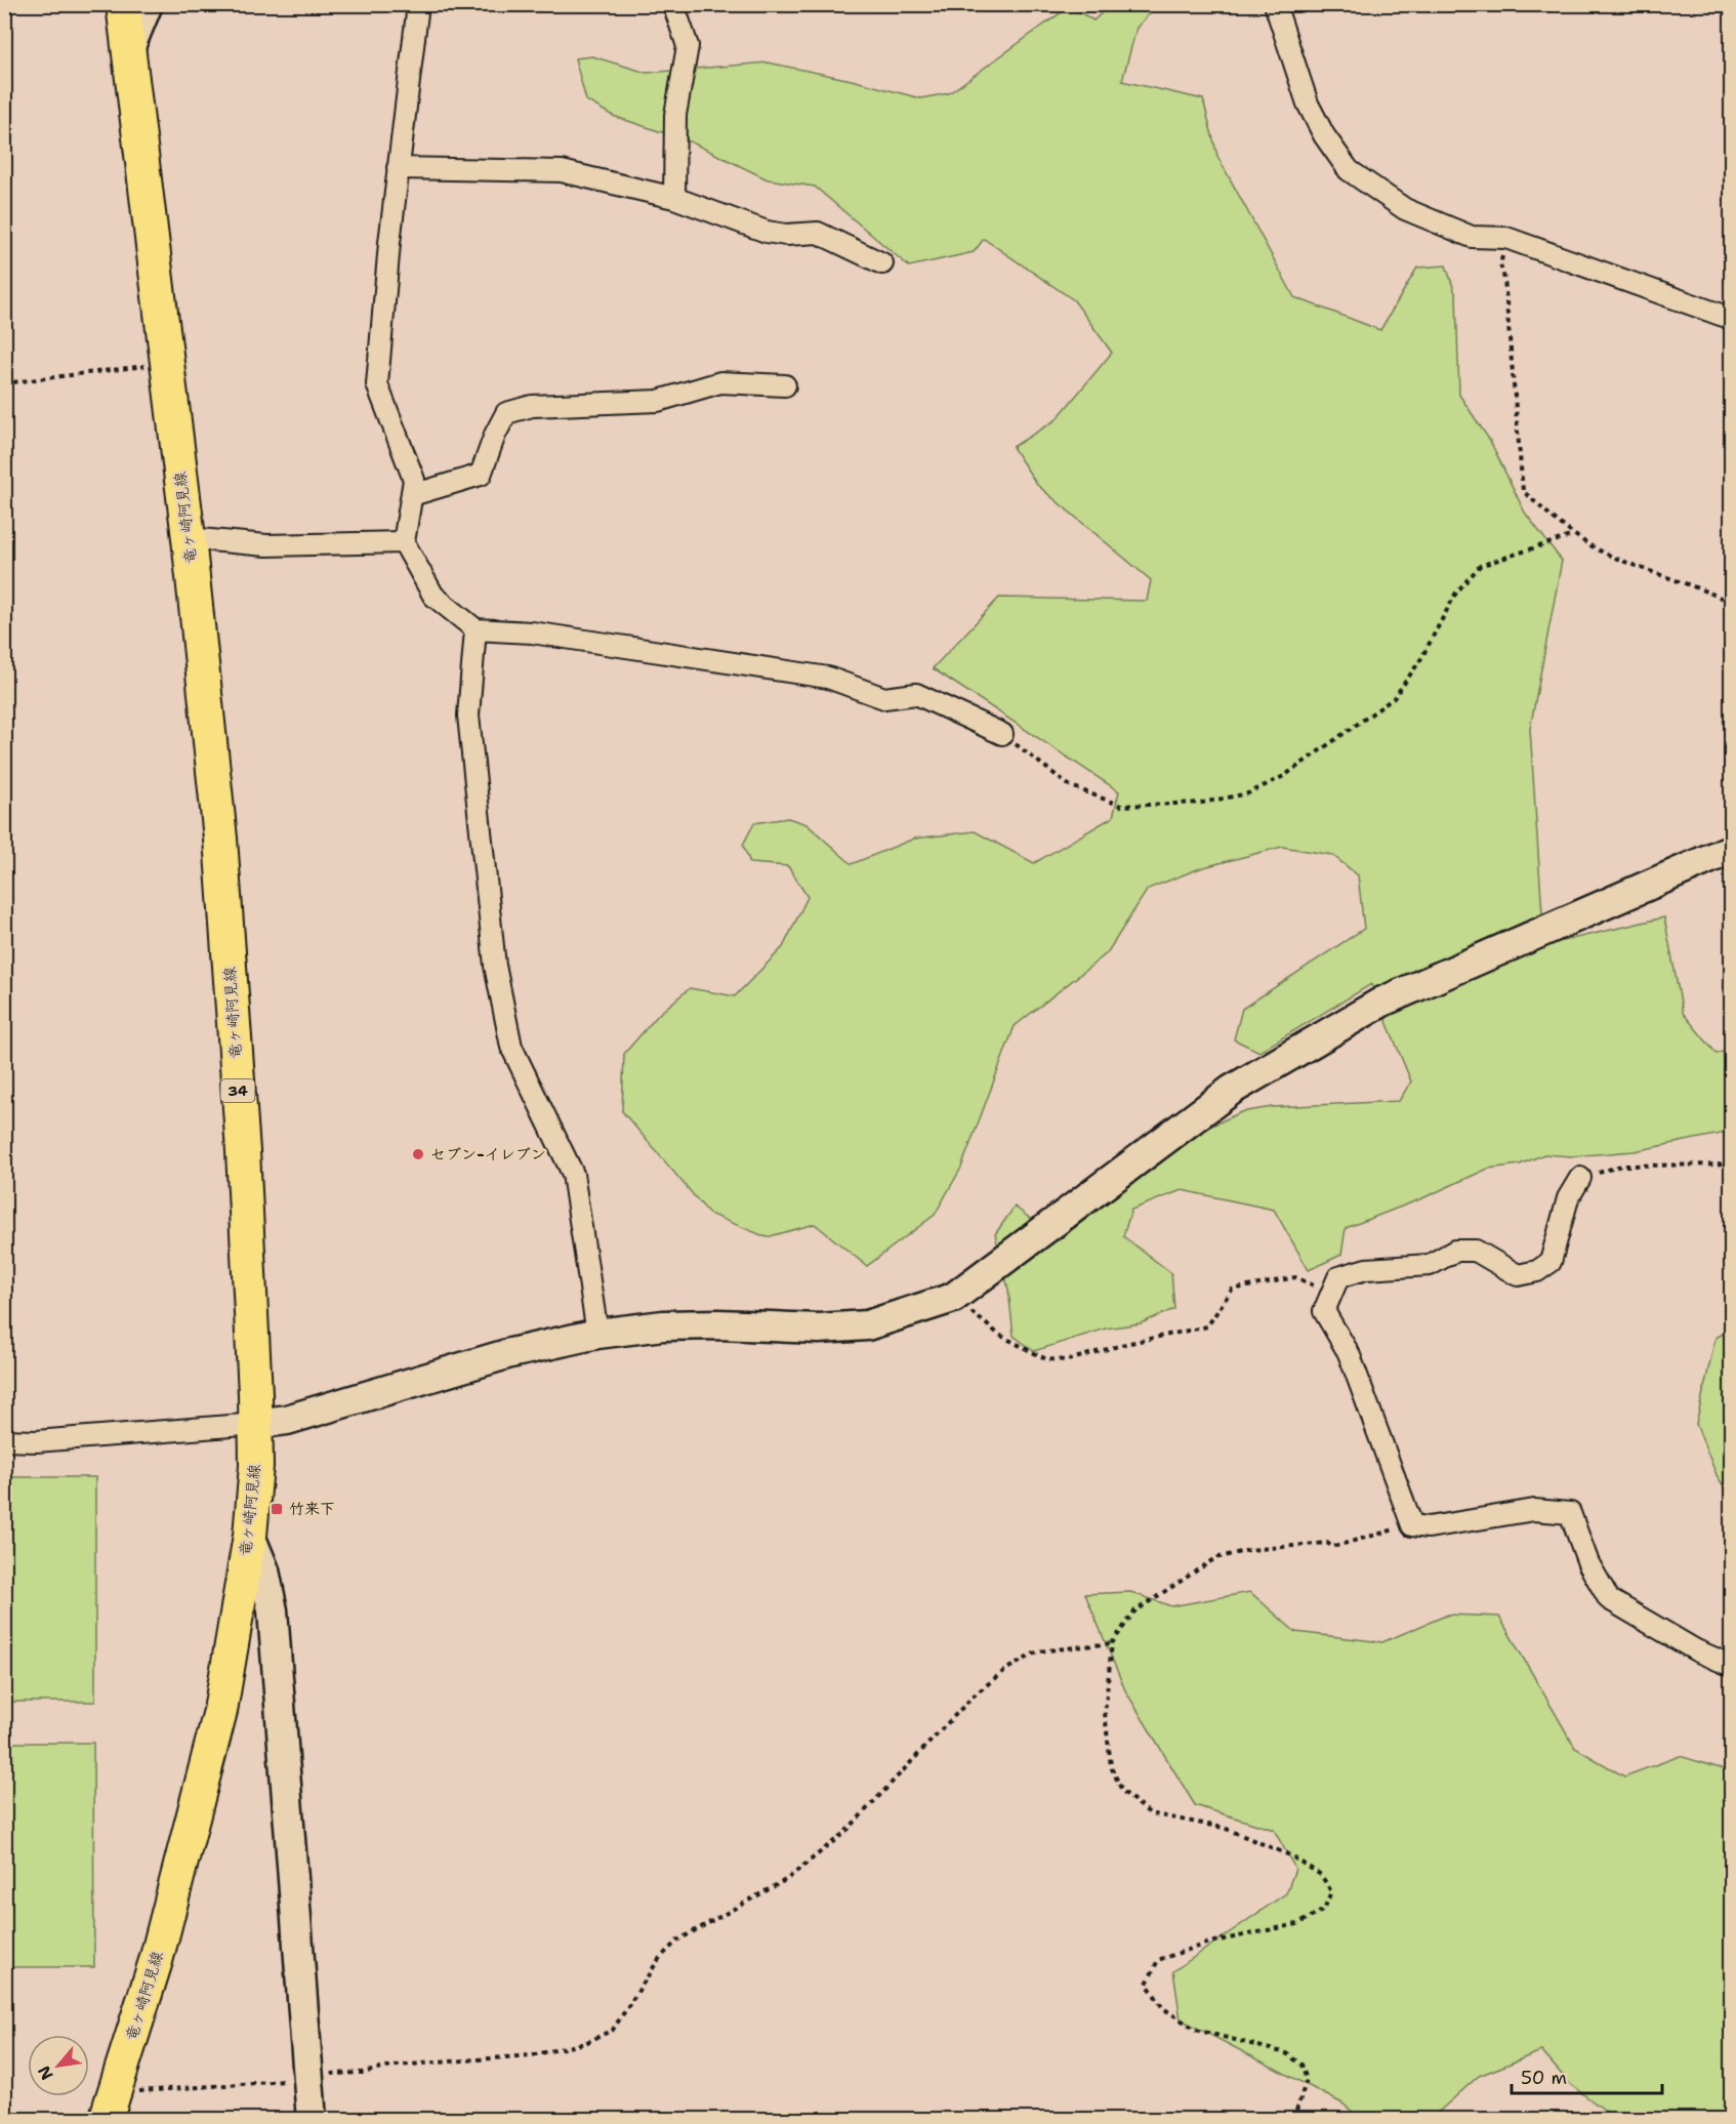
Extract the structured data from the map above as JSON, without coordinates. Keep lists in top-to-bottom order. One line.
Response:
{"streets":{"main road":["竜ヶ崎阿見線","34"]},"places":{"other":["セブン-イレブン"],"transit":["竹来下"]},"scale_bar":"50 m","north":"bottom left"}
